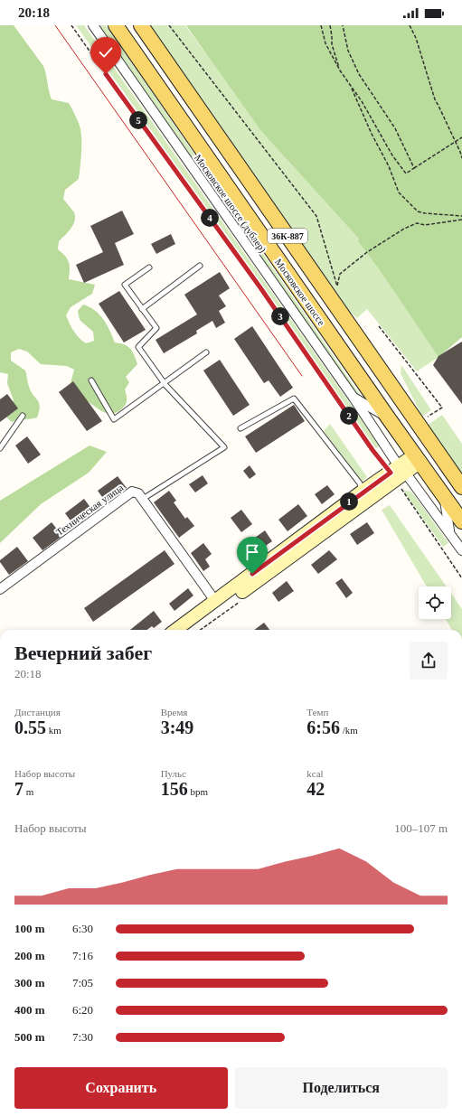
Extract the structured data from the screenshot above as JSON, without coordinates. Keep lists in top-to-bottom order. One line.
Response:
{"streets":{"main road":["36К-887","Московское шоссе"],"street":["Московское шоссе (дублер)","Техническая улица"]},"page":{"status":"20:18","pins":["5","4","3","2","1"],"heading":["Вечерний забег","20:18"],"stats":[["Дистанция","0.55 km"],["Время","3:49"],["Темп","6:56 /km"],["Набор высоты","7 m"],["Пульс","156 bpm"],["kcal","42"]],"chart":["Набор высоты","100–107 m"],"list":[{"name":"100 m","note":"6:30"},{"name":"200 m","note":"7:16"},{"name":"300 m","note":"7:05"},{"name":"400 m","note":"6:20"},{"name":"500 m","note":"7:30"}],"buttons":["Сохранить","Поделиться"]}}
